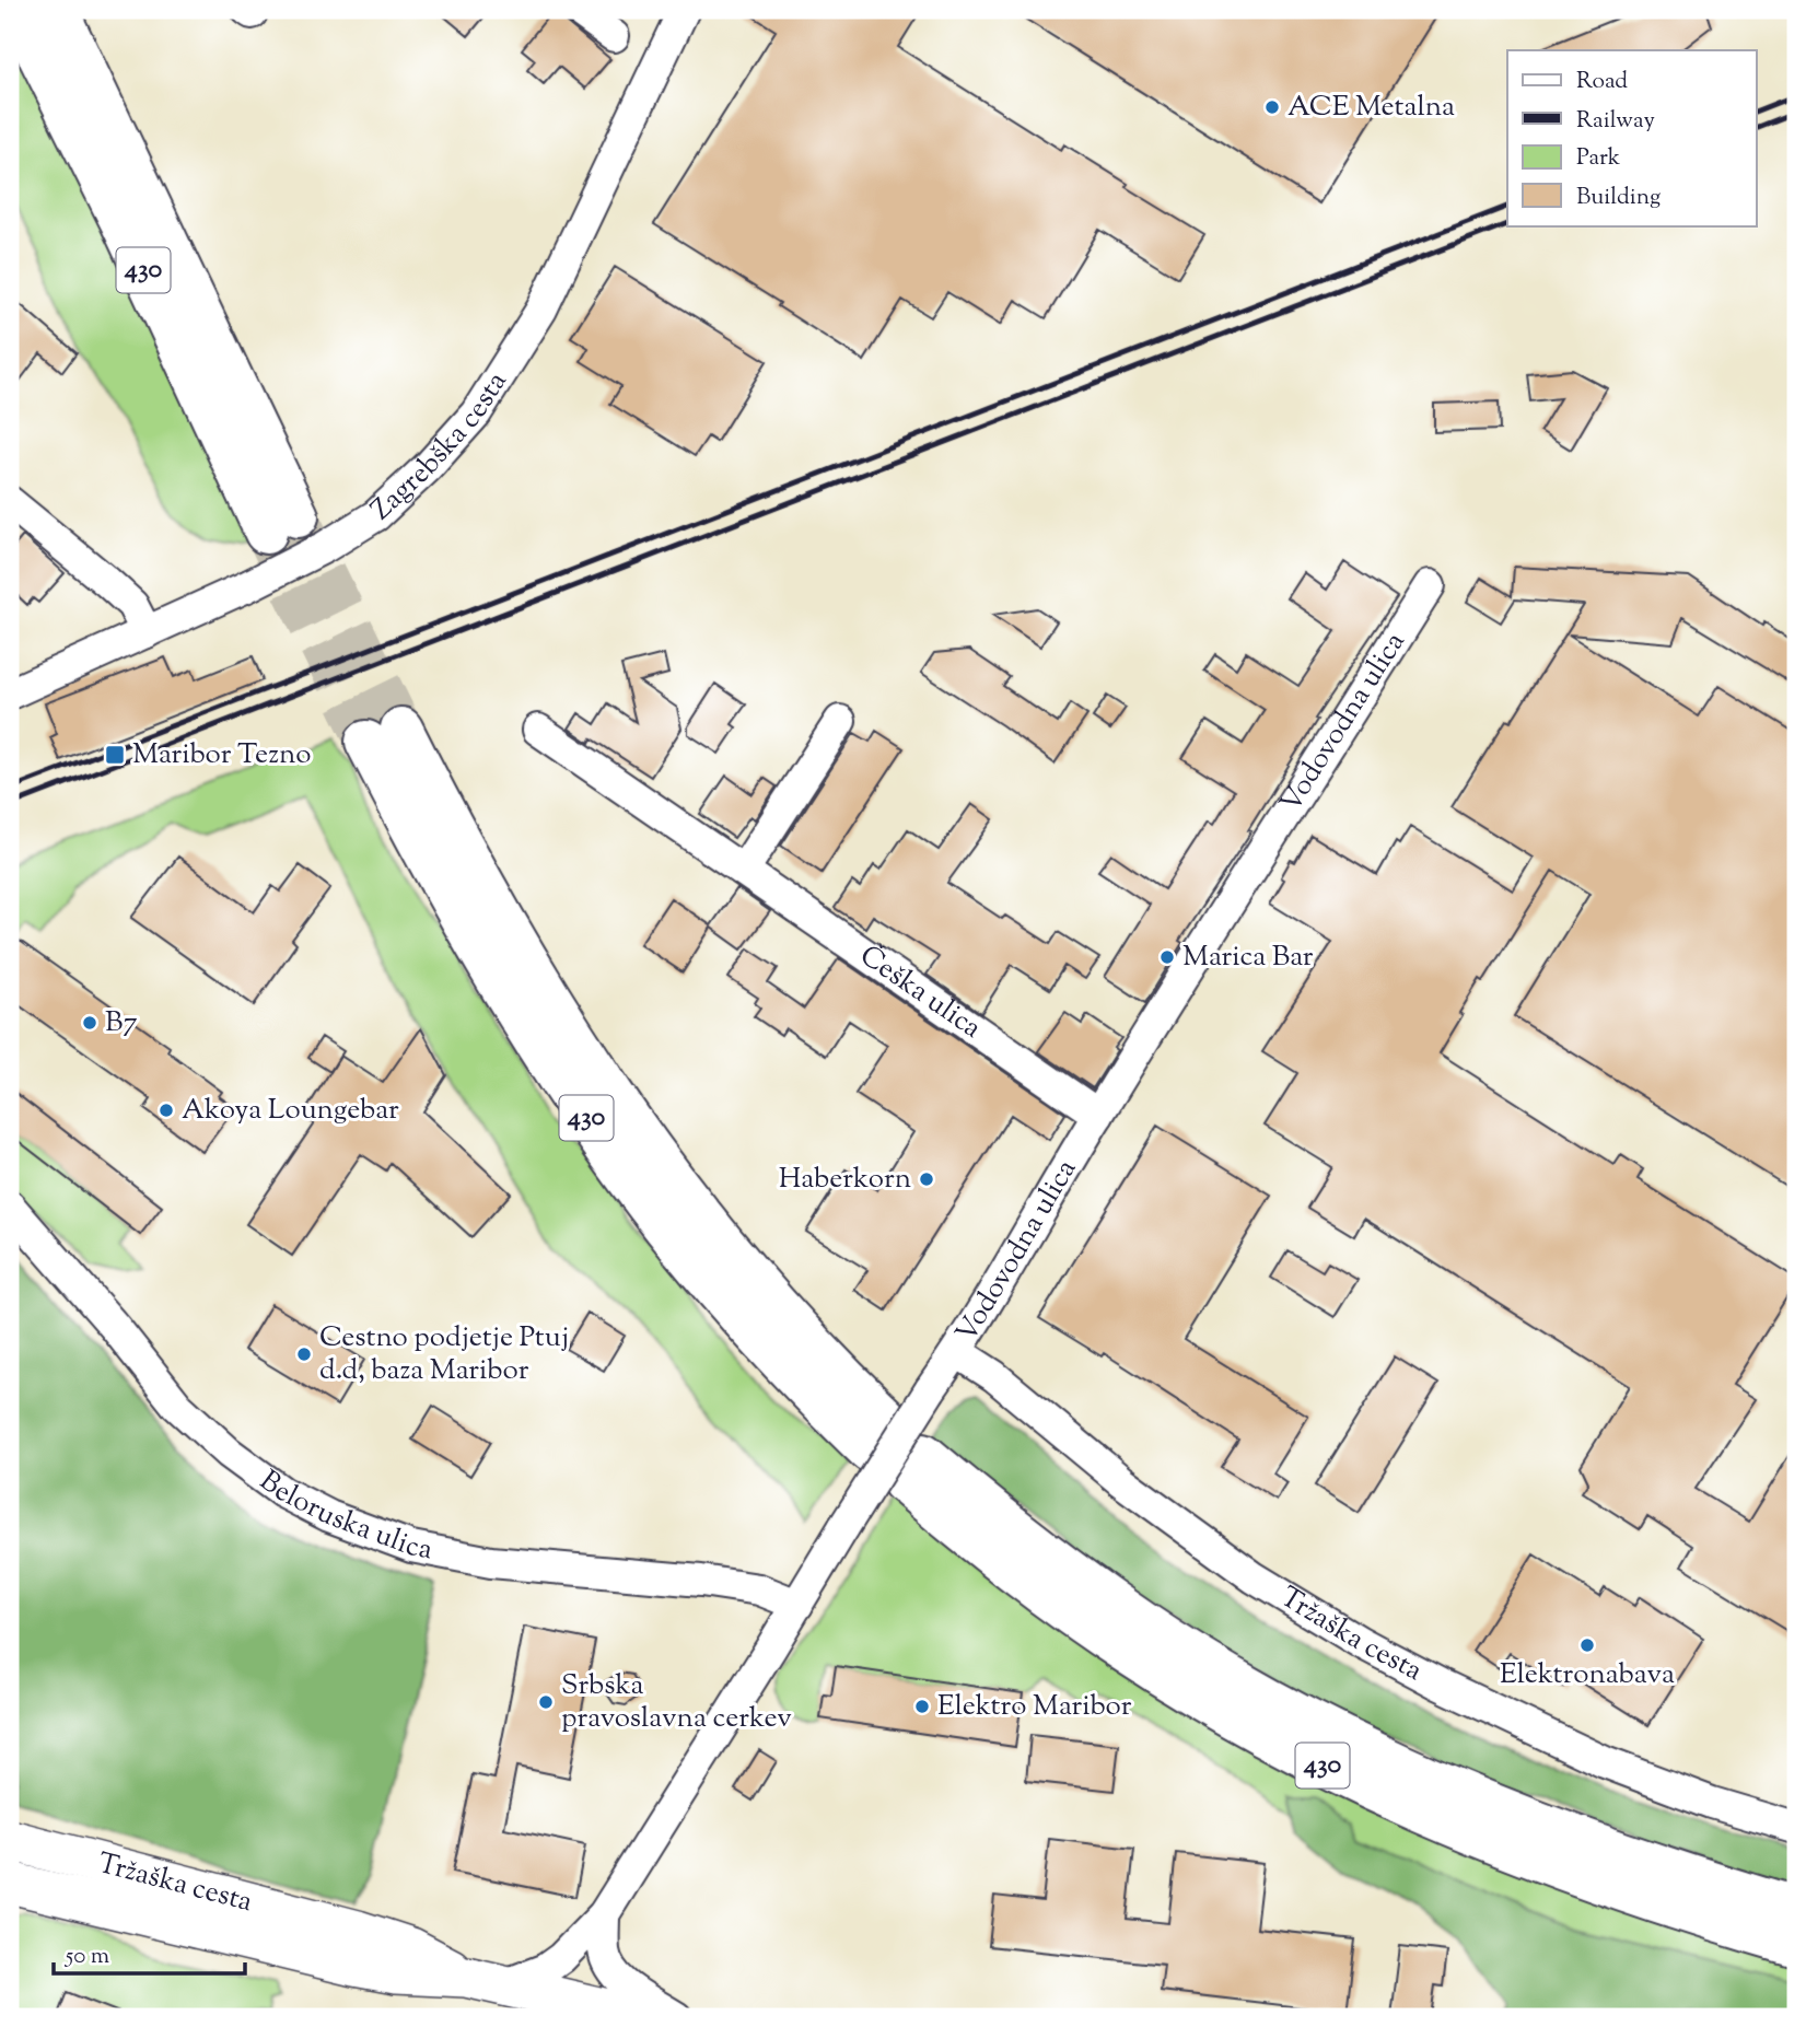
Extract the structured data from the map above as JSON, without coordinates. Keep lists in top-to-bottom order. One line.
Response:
{"streets":{"highway":["430"],"main road":["Tržaška cesta"],"street":["Zagrebška cesta","Vodovodna ulica","Češka ulica","Beloruska ulica"]},"crossings":[["Vodovodna ulica","Češka ulica"],["Vodovodna ulica","Beloruska ulica"],["Vodovodna ulica","Tržaška cesta"]],"places":{"other":["ACE Metalna","Marica Bar","B7","Akoya Loungebar","Haberkorn","Cestno podjetje Ptuj d.d, baza Maribor","Elektronabava","Srbska pravoslavna cerkev","Elektro Maribor"],"transit":["Maribor Tezno"]},"legend":["Road","Railway","Park","Building"],"scale_bar":"50 m"}
